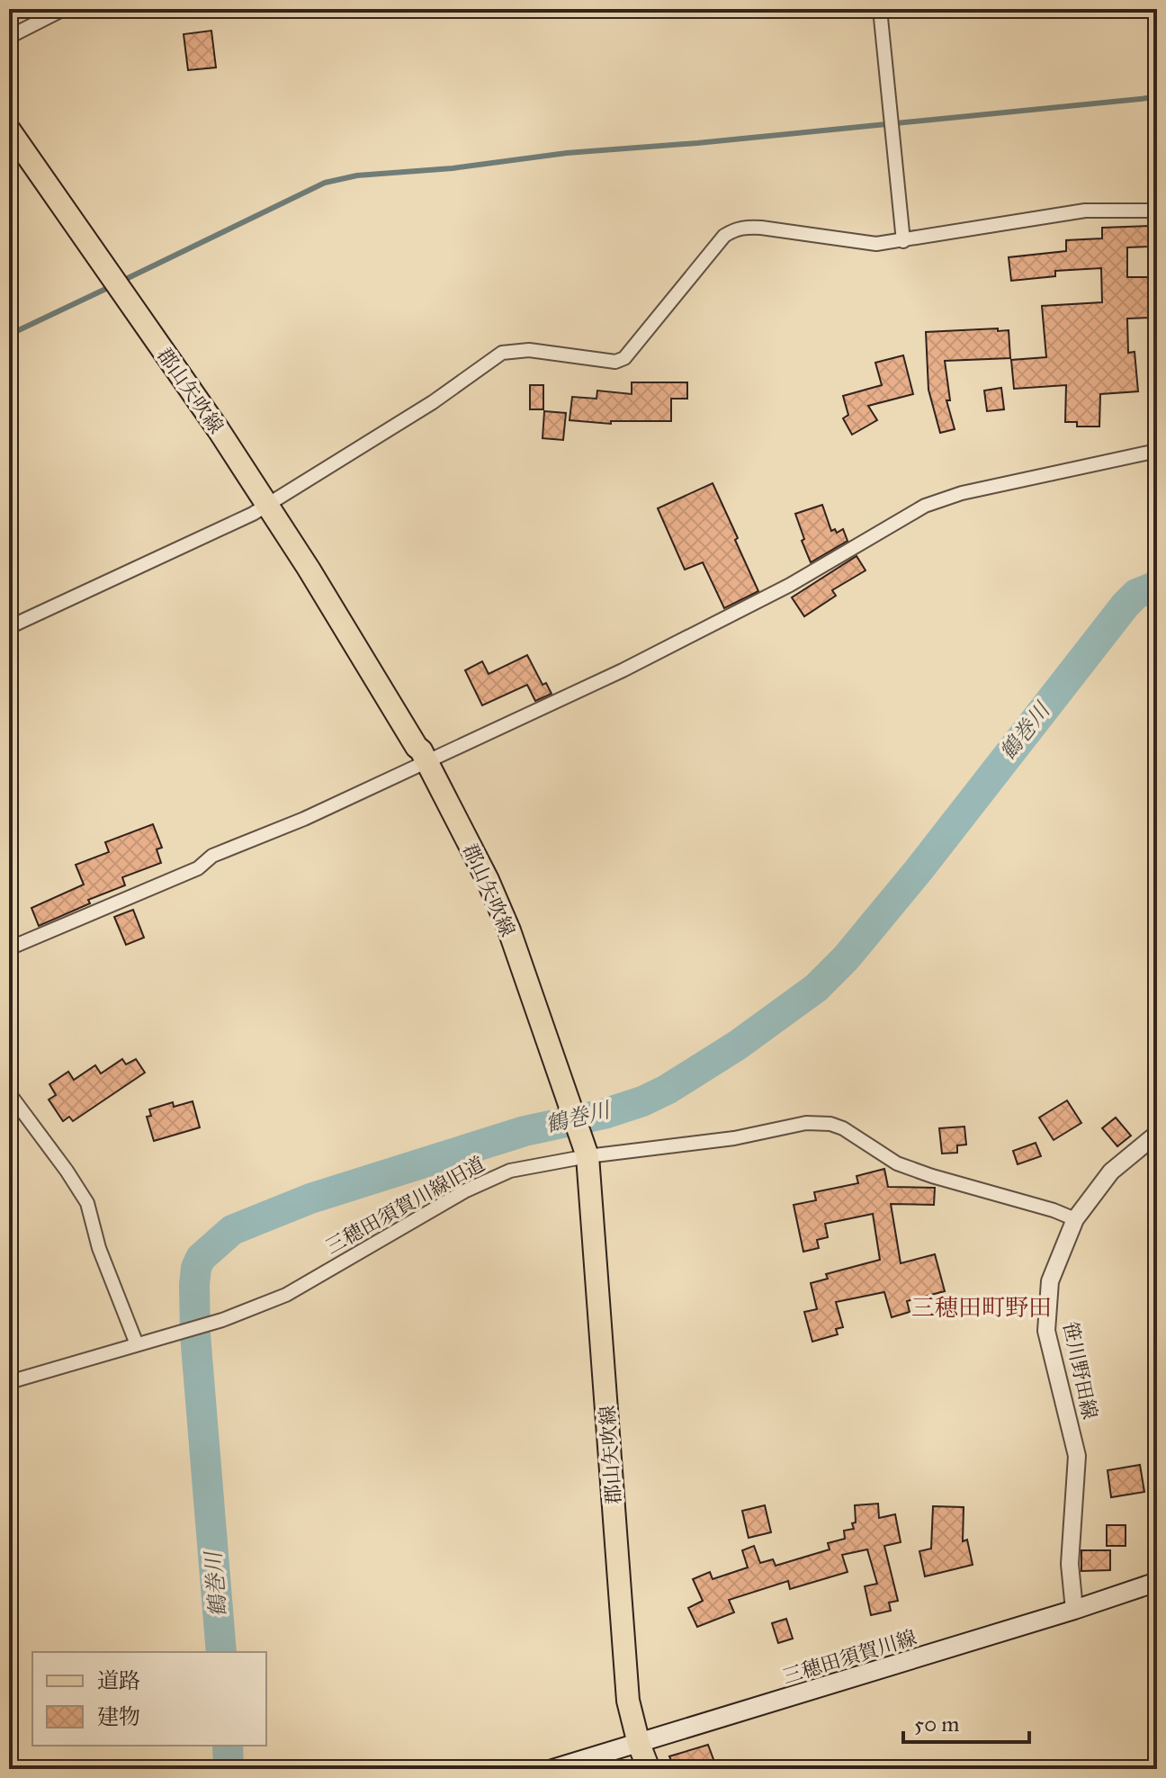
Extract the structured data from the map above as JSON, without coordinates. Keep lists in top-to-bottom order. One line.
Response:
{"streets":{"main road":["郡山矢吹線","三穂田須賀川線"],"street":["三穂田須賀川線旧道","笹川野田線"]},"crossings":[["郡山矢吹線","三穂田須賀川線旧道"],["郡山矢吹線","三穂田須賀川線"],["三穂田須賀川線旧道","笹川野田線"],["笹川野田線","三穂田須賀川線"]],"districts":["三穂田町野田"],"water":["鶴巻川"],"legend":["道路","建物"],"scale_bar":"50 m"}
